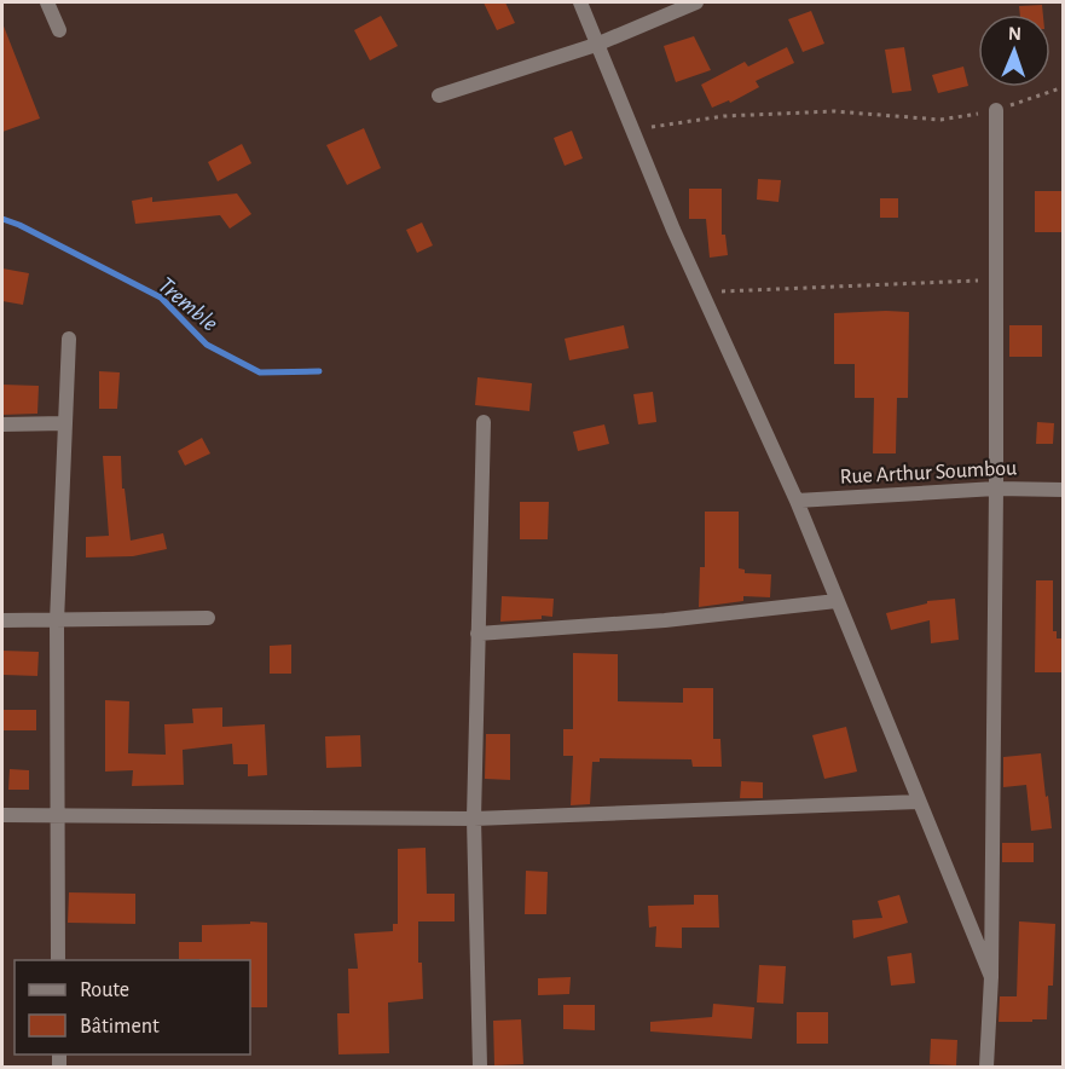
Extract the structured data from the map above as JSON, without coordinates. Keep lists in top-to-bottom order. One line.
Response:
{"streets":{"street":["Rue Arthur Soumbou"]},"water":["Tremble"],"legend":["Route","Bâtiment"],"north":"top"}
